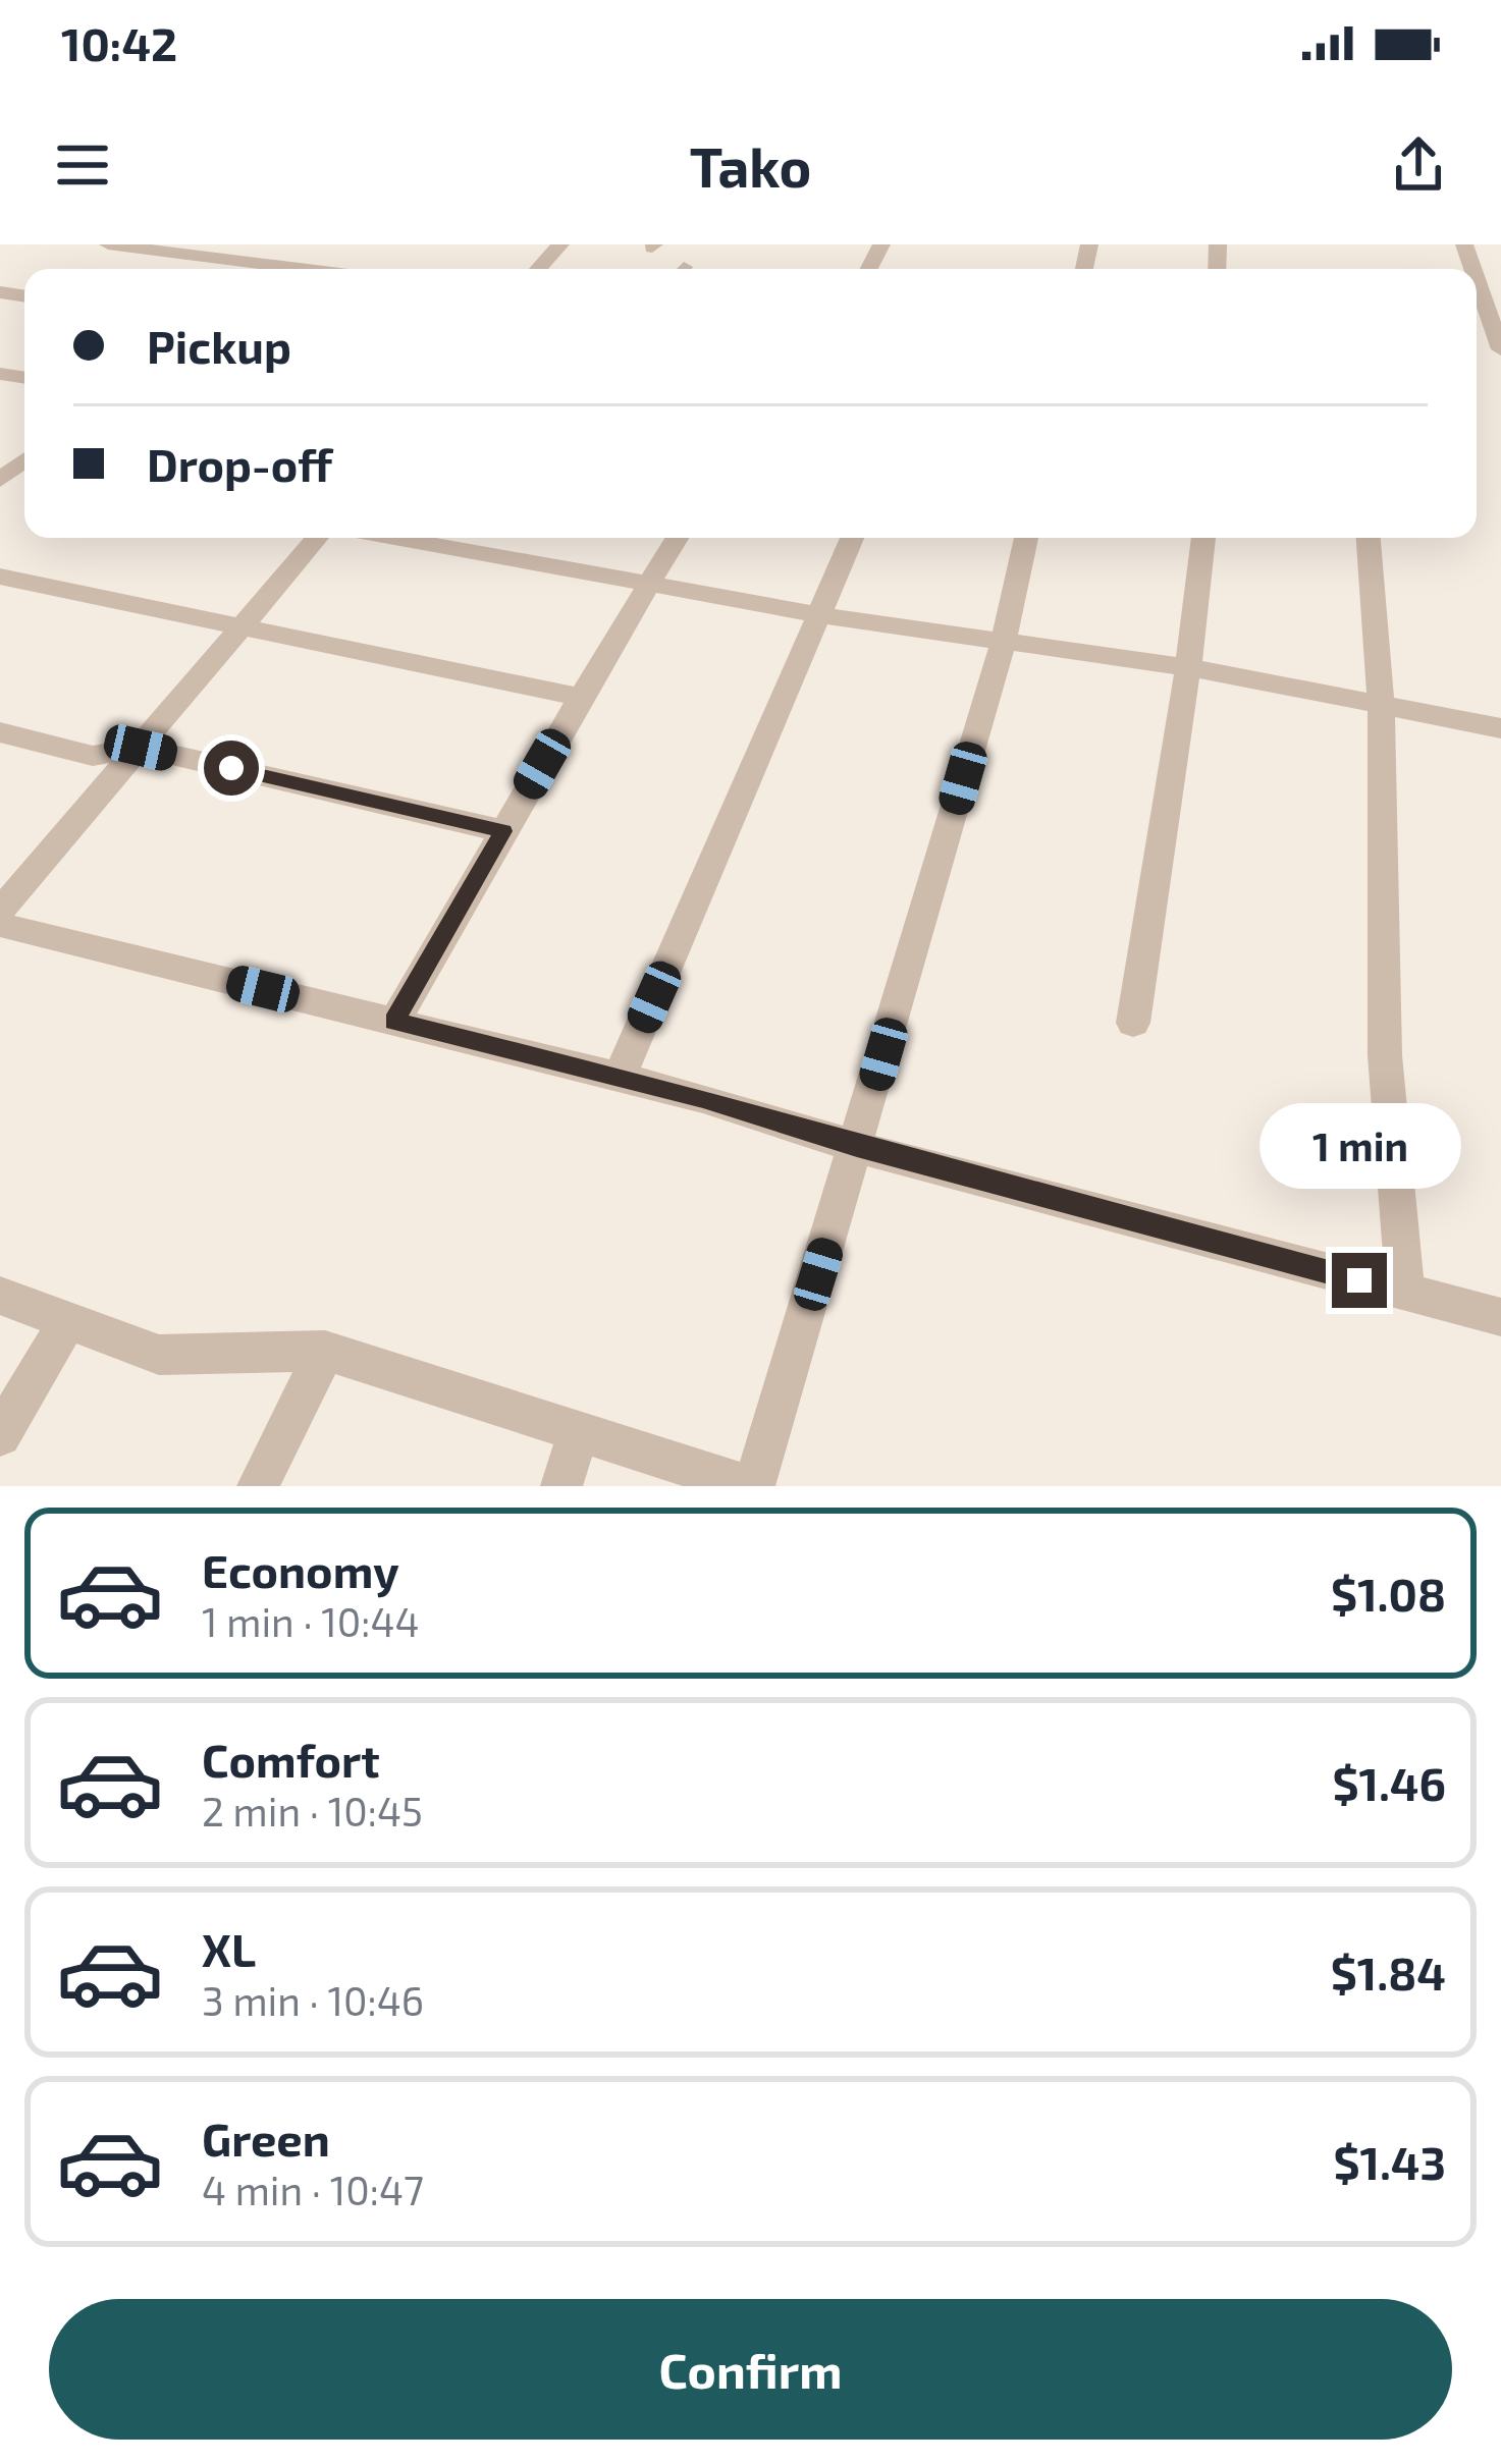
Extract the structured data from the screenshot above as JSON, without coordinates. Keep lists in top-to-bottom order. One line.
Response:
{"page":{"status":"10:42","header":"Tako","banner":["Pickup","Drop-off"],"bubble":"1 min","list":[{"name":"Economy","note":"1 min · 10:44","value":"$1.08"},{"name":"Comfort","note":"2 min · 10:45","value":"$1.46"},{"name":"XL","note":"3 min · 10:46","value":"$1.84"},{"name":"Green","note":"4 min · 10:47","value":"$1.43"}],"buttons":"Confirm"}}
